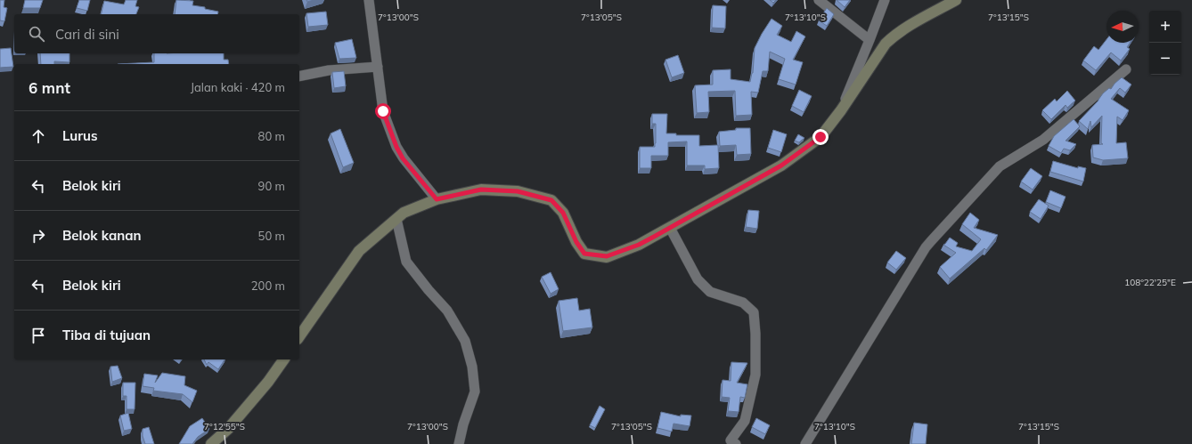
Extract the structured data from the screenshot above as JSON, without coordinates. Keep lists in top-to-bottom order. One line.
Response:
{"north":"left","page":{"map_buttons":["+","−"],"search":"Cari di sini","heading":["6 mnt","Jalan kaki · 420 m"],"list":[["Lurus","80 m"],["Belok kiri","90 m"],["Belok kanan","50 m"],["Belok kiri","200 m"],"Tiba di tujuan"]},"coordinates":["7°13'00\"S","7°13'05\"S","7°13'10\"S","7°13'15\"S","108°22'25\"E","7°12'55\"S"]}
